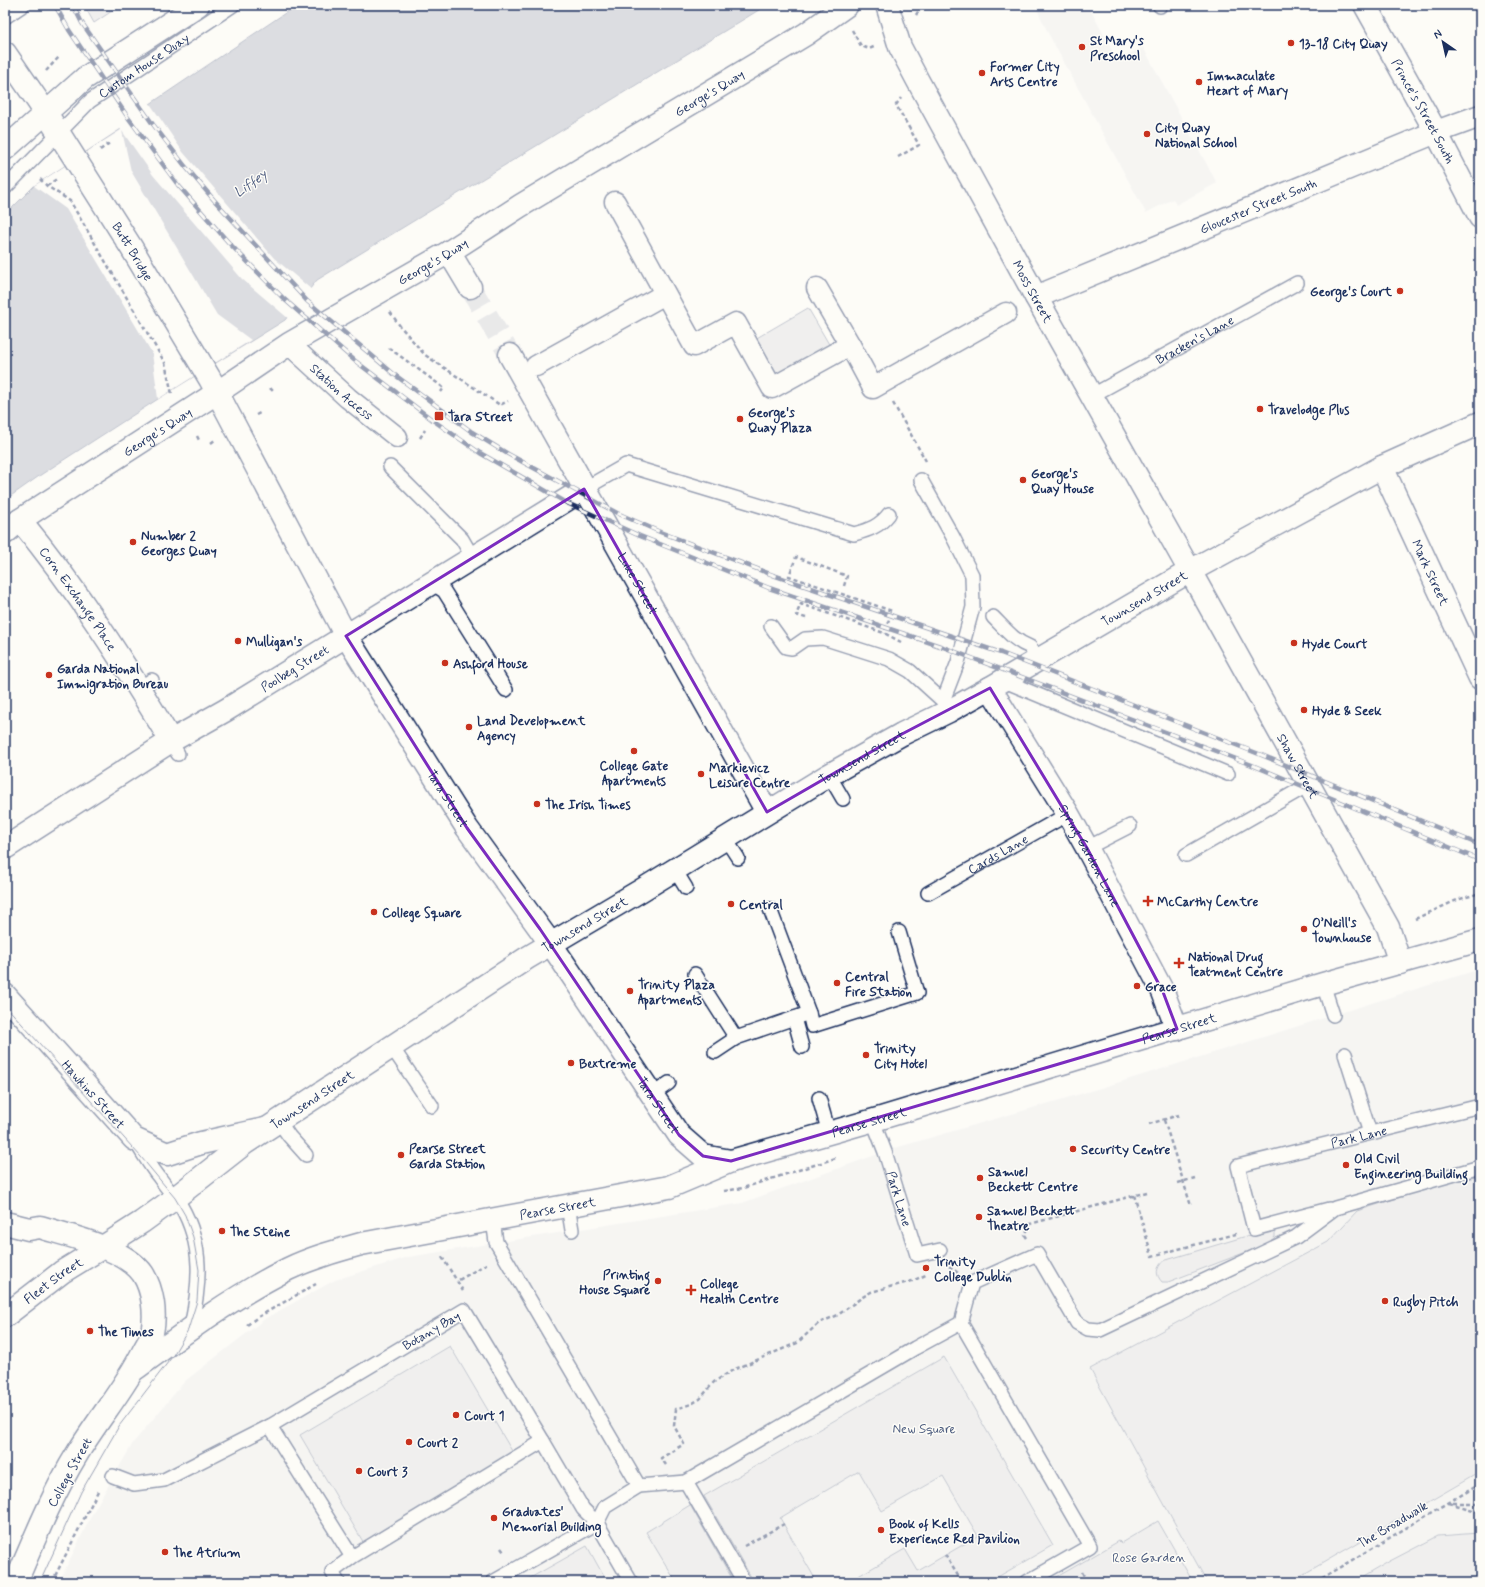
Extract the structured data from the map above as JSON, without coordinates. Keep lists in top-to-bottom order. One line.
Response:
{"streets":{"main road":["Custom House Quay","George's Quay","Prince's Street South","Gloucester Street South","Butt Bridge","Moss Street","Mark Street","Luke Street","Townsend Street","Corn Exchange Place","Poolbeg Street","Shaw Street","Tara Street","Spring Garden Lane","Pearse Street","Hawkins Street","Fleet Street","College Street"],"street":["Station Access"],"lane":["Bracken's Lane","Cards Lane","Park Lane","Botany Bay"],"path":["The Broadwalk"]},"crossings":[["Custom House Quay","Butt Bridge"],["George's Quay","Butt Bridge"],["George's Quay","Station Access"],["George's Quay","Corn Exchange Place"],["George's Quay","Tara Street"],["Prince's Street South","Gloucester Street South"],["Gloucester Street South","Moss Street"],["Butt Bridge","Tara Street"],["Moss Street","Bracken's Lane"],["Moss Street","Townsend Street"],["Moss Street","Shaw Street"],["Mark Street","Townsend Street"],["Luke Street","Townsend Street"],["Luke Street","Poolbeg Street"],["Townsend Street","Shaw Street"],["Townsend Street","Tara Street"],["Townsend Street","Spring Garden Lane"],["Townsend Street","Hawkins Street"],["Townsend Street","Fleet Street"],["Townsend Street","College Street"],["Corn Exchange Place","Poolbeg Street"],["Poolbeg Street","Tara Street"],["Shaw Street","Pearse Street"],["Tara Street","Pearse Street"],["Cards Lane","Spring Garden Lane"],["Spring Garden Lane","Pearse Street"],["Pearse Street","Park Lane"],["Pearse Street","College Street"],["Fleet Street","College Street"]],"water":["Liffey"],"parks":["New Square","Rose Garden"],"places":{"other":["13-18 City Quay","St Mary's Preschool","Former City Arts Centre","Immaculate Heart of Mary","City Quay National School","George's Court","Travelodge Plus","George's Quay Plaza","George's Quay House","Number 2 Georges Quay","Mulligan's","Hyde Court","Ashford House","Garda National Immigration Bureau","Hyde & Seek","Land Development Agency","College Gate Apartments","Markievicz Leisure Centre","The Irish Times","Central","College Square","O’Neill's Townhouse","Central Fire Station","Grace","Trinity Plaza Apartments","Trinity City Hotel","Bextreme","Security Centre","Pearse Street Garda Station","Old Civil Engineering Building","Samuel Beckett Centre","Samuel Beckett Theatre","The Steine","Trinity College Dublin","Printing House Square","Rugby Pitch","The Times","Court 1","Court 2","Court 3","Graduates' Memorial Building","Book of Kells Experience Red Pavilion","The Atrium"],"transit":["Tara Street"],"health":["McCarthy Centre","National Drug Teatment Centre","College Health Centre"]},"north":"top left"}
